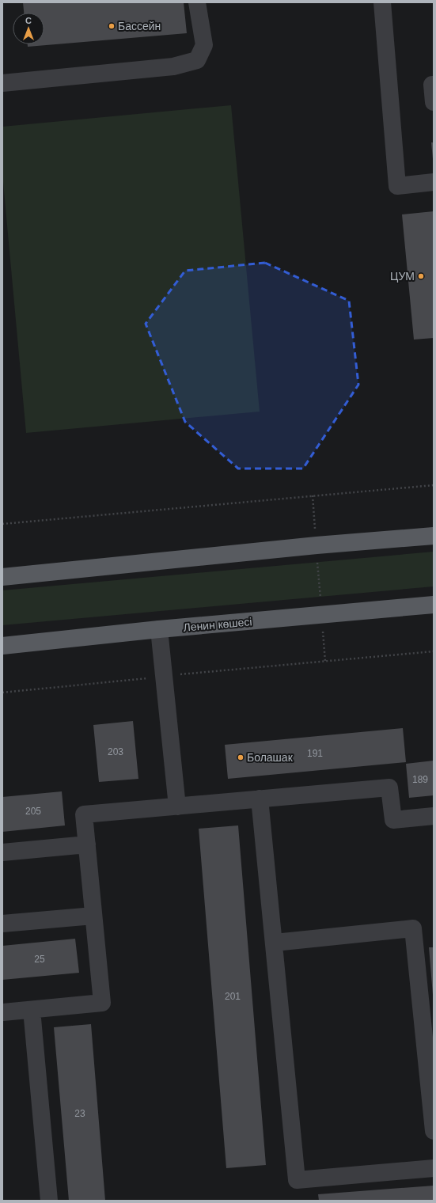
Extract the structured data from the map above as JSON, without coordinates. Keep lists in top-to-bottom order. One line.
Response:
{"streets":{"main road":["Ленин көшесі"]},"places":["Бассейн","ЦУМ","Болашак"],"house_numbers":["203","191","189","205","25","201","23"],"north":"top"}
